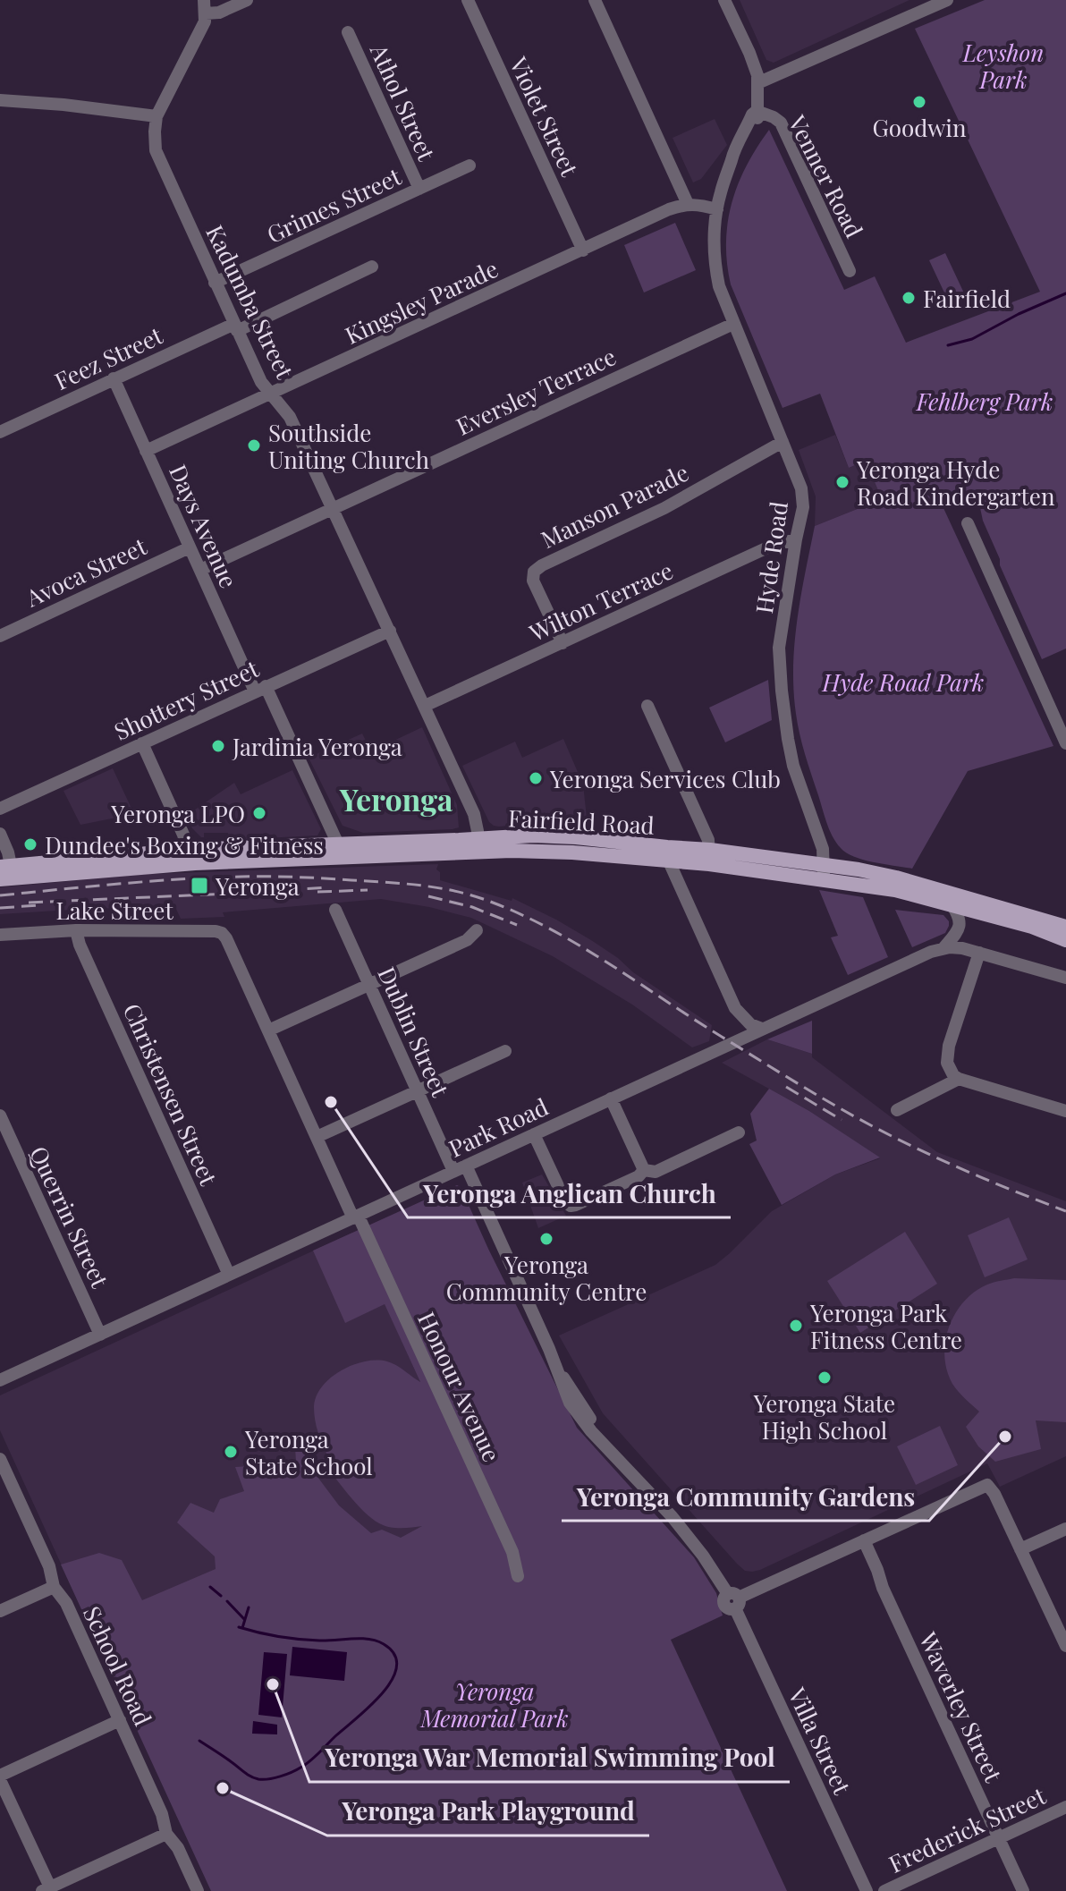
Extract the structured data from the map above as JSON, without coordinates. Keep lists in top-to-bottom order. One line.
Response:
{"streets":{"main road":["Fairfield Road"],"street":["Athol Street","Violet Street","Venner Road","Grimes Street","Kadumba Street","Kingsley Parade","Feez Street","Eversley Terrace","Manson Parade","Days Avenue","Hyde Road","Avoca Street","Wilton Terrace","Shottery Street","Lake Street","Dublin Street","Christensen Street","Park Road","Querrin Street","Honour Avenue","School Road","Waverley Street","Villa Street","Frederick Street"]},"crossings":[["Athol Street","Grimes Street"],["Violet Street","Kingsley Parade"],["Venner Road","Hyde Road"],["Grimes Street","Kadumba Street"],["Kadumba Street","Kingsley Parade"],["Kadumba Street","Feez Street"],["Kadumba Street","Eversley Terrace"],["Kadumba Street","Wilton Terrace"],["Kadumba Street","Shottery Street"],["Kadumba Street","Fairfield Road"],["Kingsley Parade","Days Avenue"],["Feez Street","Days Avenue"],["Eversley Terrace","Days Avenue"],["Eversley Terrace","Hyde Road"],["Manson Parade","Hyde Road"],["Manson Parade","Wilton Terrace"],["Days Avenue","Avoca Street"],["Days Avenue","Shottery Street"],["Days Avenue","Fairfield Road"],["Hyde Road","Wilton Terrace"],["Hyde Road","Fairfield Road"],["Lake Street","Christensen Street"],["Lake Street","Honour Avenue"],["Dublin Street","Park Road"],["Dublin Street","Villa Street"],["Christensen Street","Park Road"],["Park Road","Querrin Street"],["Park Road","Honour Avenue"],["Park Road","Villa Street"],["Waverley Street","Frederick Street"]],"districts":["Yeronga"],"parks":["Leyshon Park","Fehlberg Park","Hyde Road Park","Yeronga Memorial Park"],"places":{"other":["Goodwin","Fairfield","Southside Uniting Church","Yeronga Hyde Road Kindergarten","Jardinia Yeronga","Yeronga Services Club","Yeronga LPO","Dundee's Boxing & Fitness","Yeronga Anglican Church","Yeronga Community Centre","Yeronga Park Fitness Centre","Yeronga State High School","Yeronga Community Gardens","Yeronga State School","Yeronga War Memorial Swimming Pool","Yeronga Park Playground"],"transit":["Yeronga"]}}
